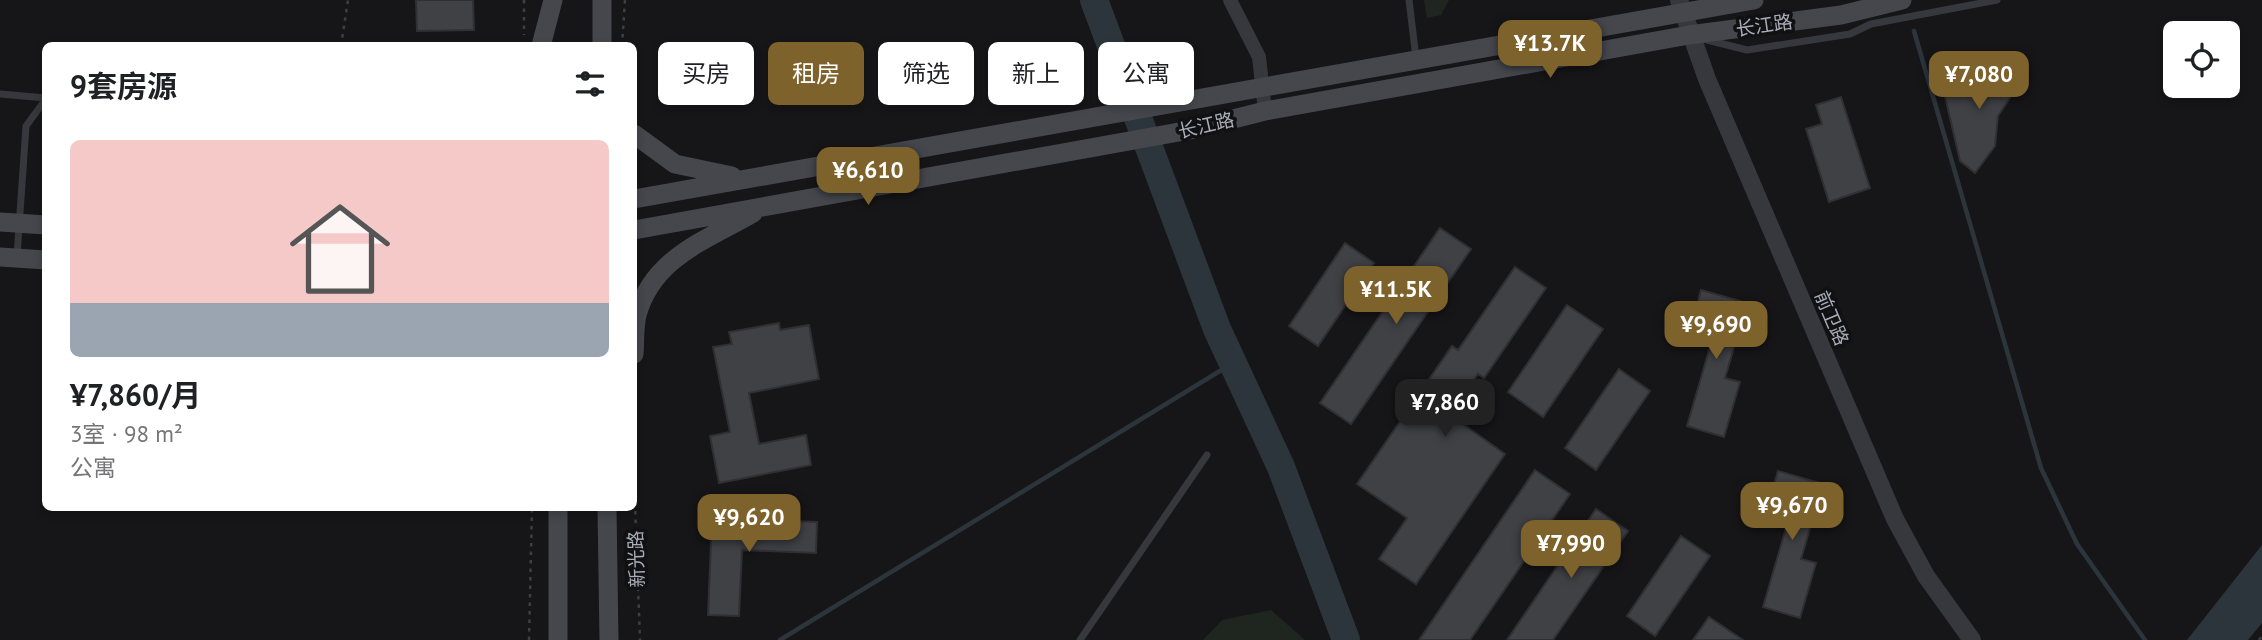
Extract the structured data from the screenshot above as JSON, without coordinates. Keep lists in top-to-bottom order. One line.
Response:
{"streets":{"main road":["长江路","新光路"],"street":["前卫路"]},"crossings":[["长江路","前卫路"]],"page":{"price":["¥13.7K","¥7,080","¥6,610","¥11.5K","¥9,690","¥7,860","¥9,670","¥9,620","¥7,990"],"chip":["买房","租房","筛选","新上","公寓"],"heading":"9套房源","list":[{"name":"¥7,860/月","note":"3室 · 98 m² · 公寓"}]}}
